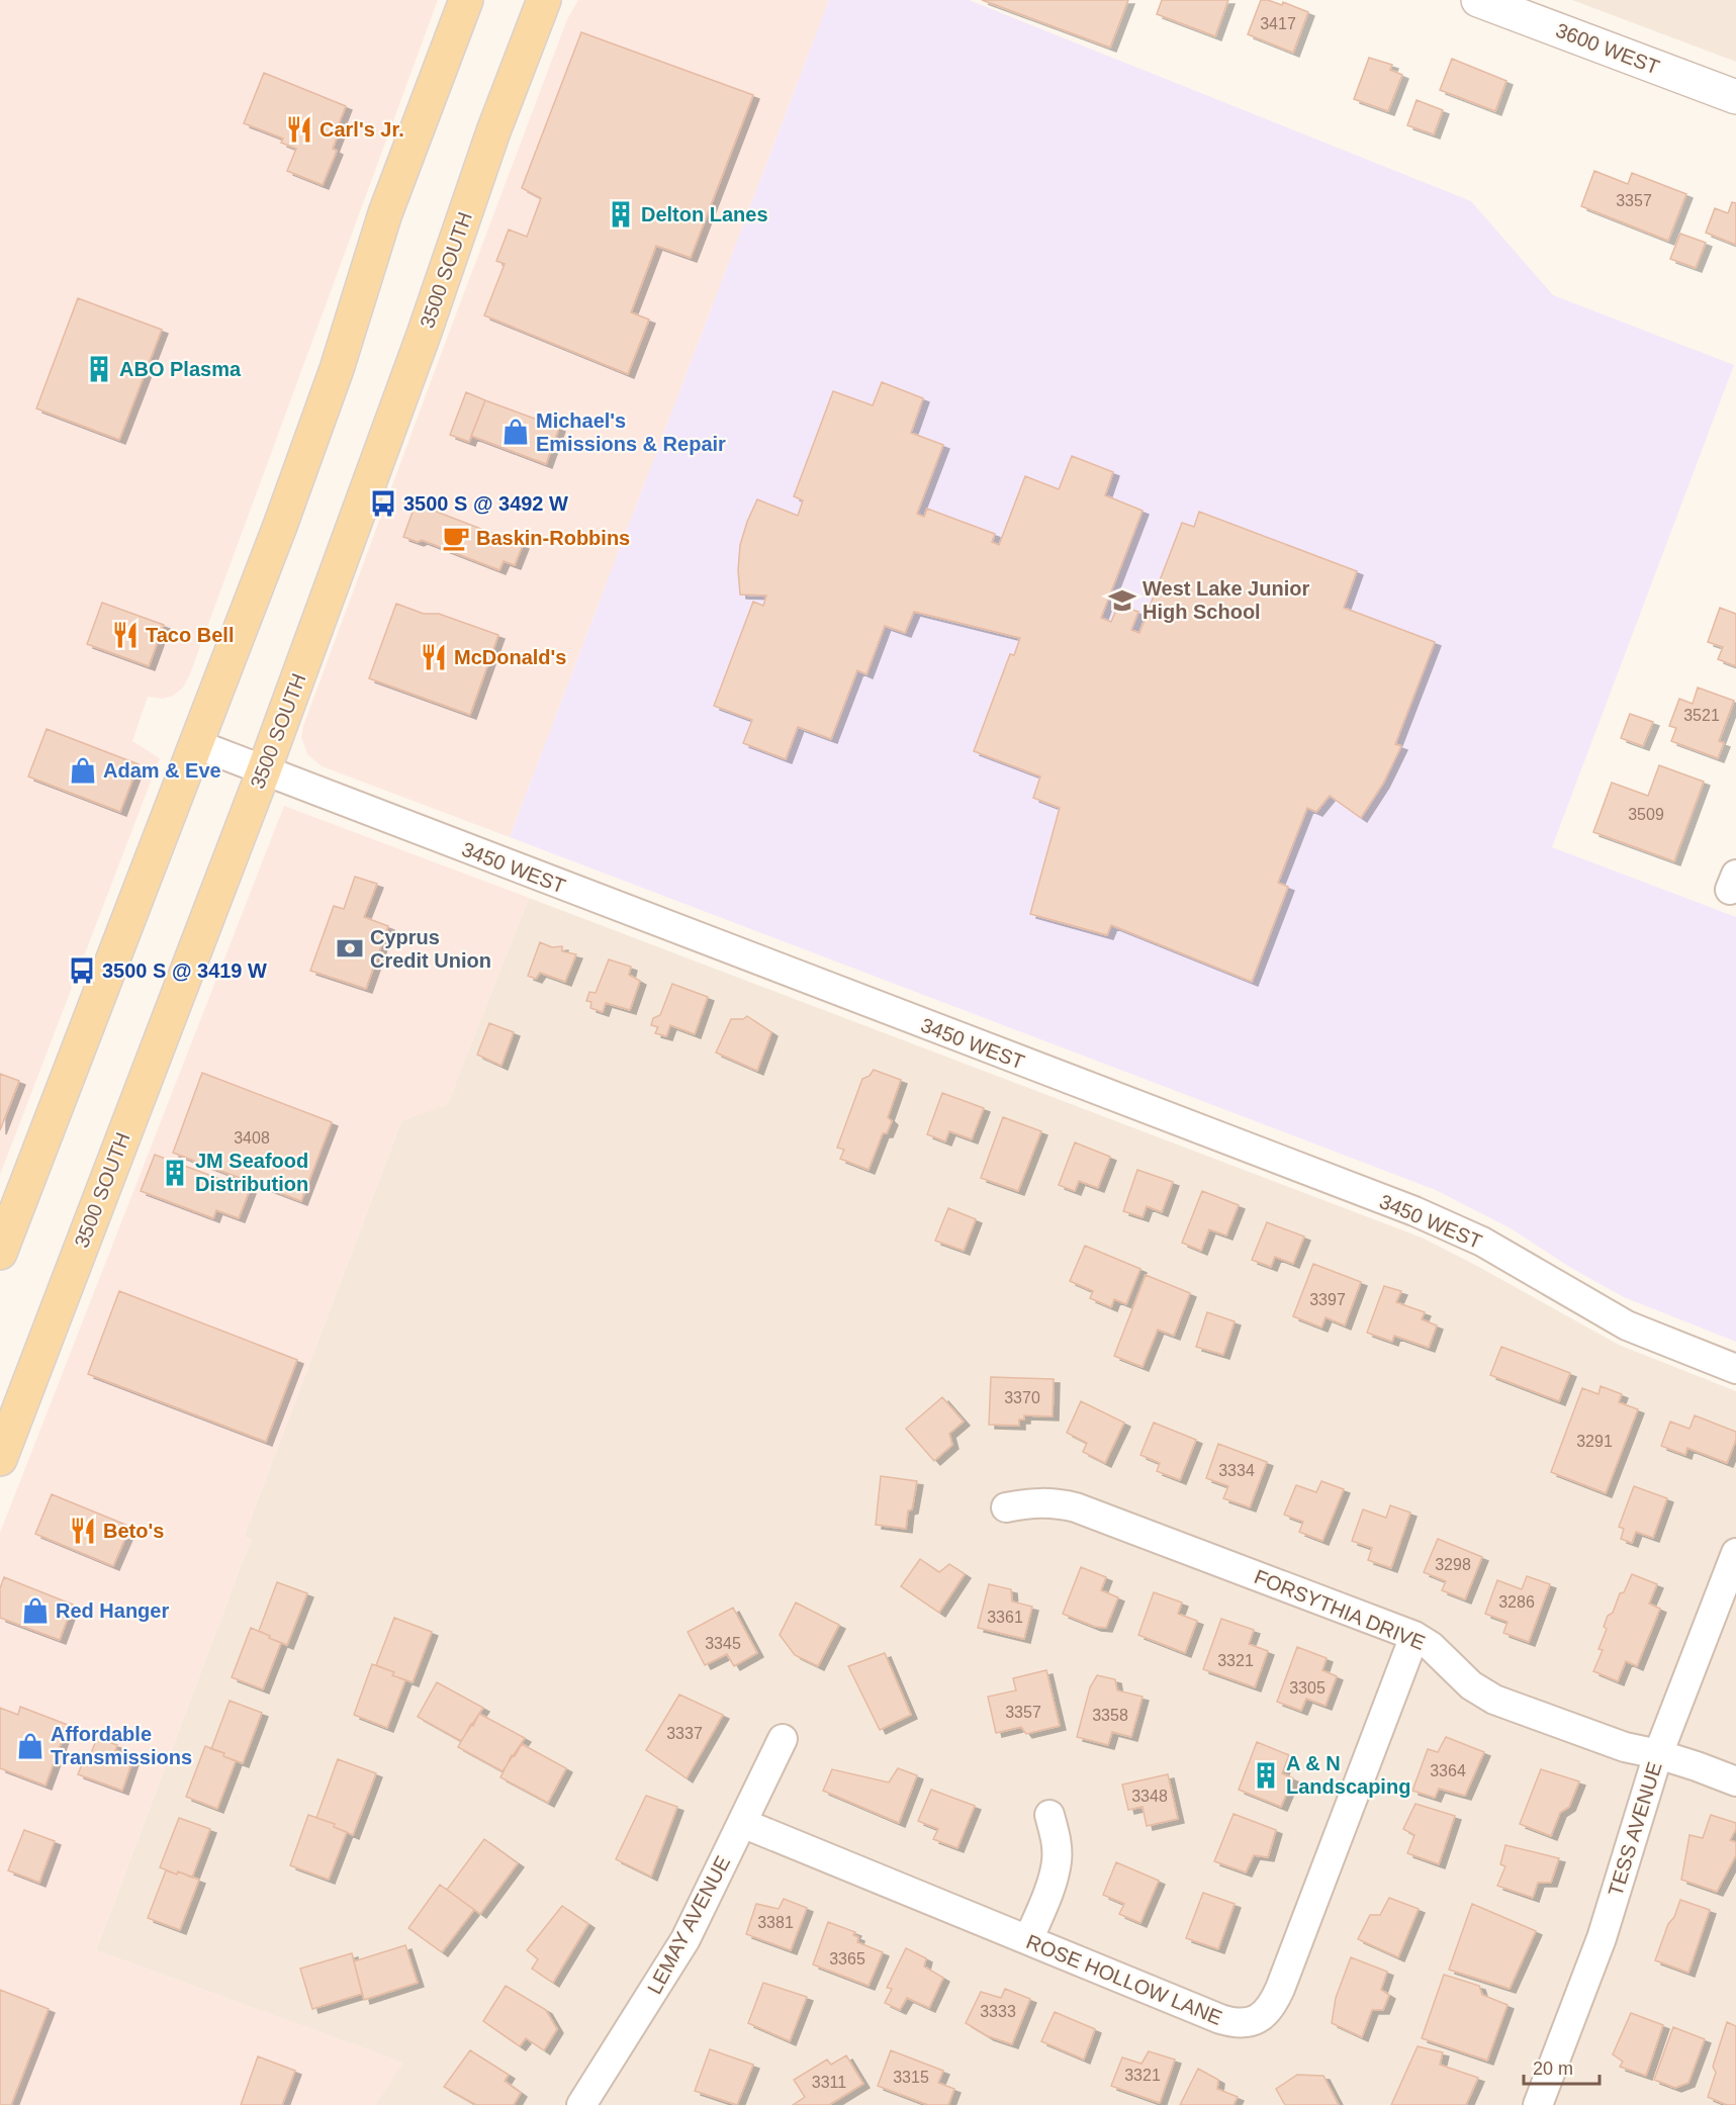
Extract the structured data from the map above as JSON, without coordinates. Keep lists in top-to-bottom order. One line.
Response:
{"streets":{"main road":["3500 SOUTH"],"street":["3600 WEST","3450 WEST","FORSYTHIA DRIVE","TESS AVENUE","LEMAY AVENUE","ROSE HOLLOW LANE"]},"crossings":[["3500 SOUTH","3450 WEST"],["FORSYTHIA DRIVE","TESS AVENUE"],["FORSYTHIA DRIVE","ROSE HOLLOW LANE"],["LEMAY AVENUE","ROSE HOLLOW LANE"]],"places":{"restaurant":["Carl's Jr.","Taco Bell","McDonald's","Beto's"],"building":["Delton Lanes","ABO Plasma","JM Seafood Distribution","A & N Landscaping"],"shop":["Michael's Emissions & Repair","Adam & Eve","Red Hanger","Affordable Transmissions"],"bus stop":["3500 S @ 3492 W","3500 S @ 3419 W"],"cafe":["Baskin-Robbins"],"school or university":["West Lake Junior High School"],"bank":["Cyprus Credit Union"]},"house_numbers":["3417","3357","3521","3509","3408","3397","3370","3291","3334","3298","3286","3361","3345","3321","3305","3357","3358","3337","3364","3348","3381","3365","3333","3321","3315","3311"],"scale_bar":"20 m"}
